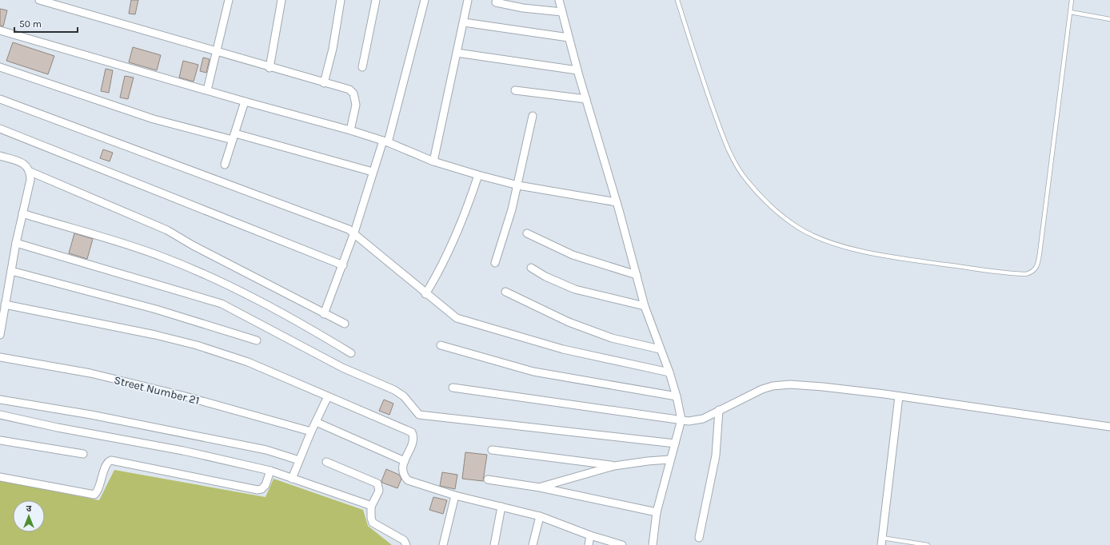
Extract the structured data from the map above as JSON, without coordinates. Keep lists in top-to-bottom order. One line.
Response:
{"streets":{"street":["Street Number 21"]},"scale_bar":"50 m","north":"top"}
